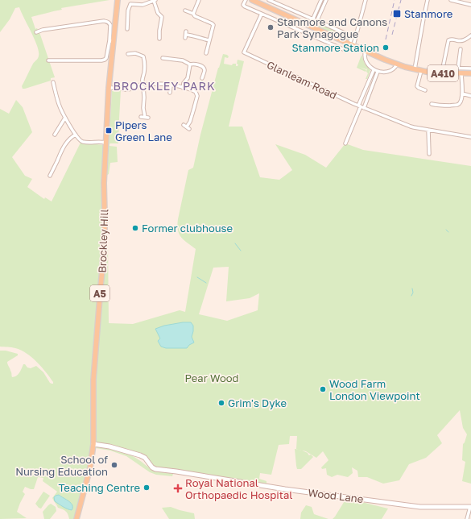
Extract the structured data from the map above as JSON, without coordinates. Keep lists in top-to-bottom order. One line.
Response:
{"streets":{"main road":["A410","Brockley Hill","A5"],"street":["Glanleam Road","Wood Lane"]},"crossings":[["Brockley Hill","Wood Lane"]],"districts":["BROCKLEY PARK"],"parks":["Pear Wood"],"places":{"transit":["Stanmore","Pipers Green Lane"],"other":["Stanmore and Canons Park Synagogue","Stanmore Station","Former clubhouse","Wood Farm London Viewpoint","Grim's Dyke","School of Nursing Education","Teaching Centre"],"health":["Royal National Orthopaedic Hospital"]}}
